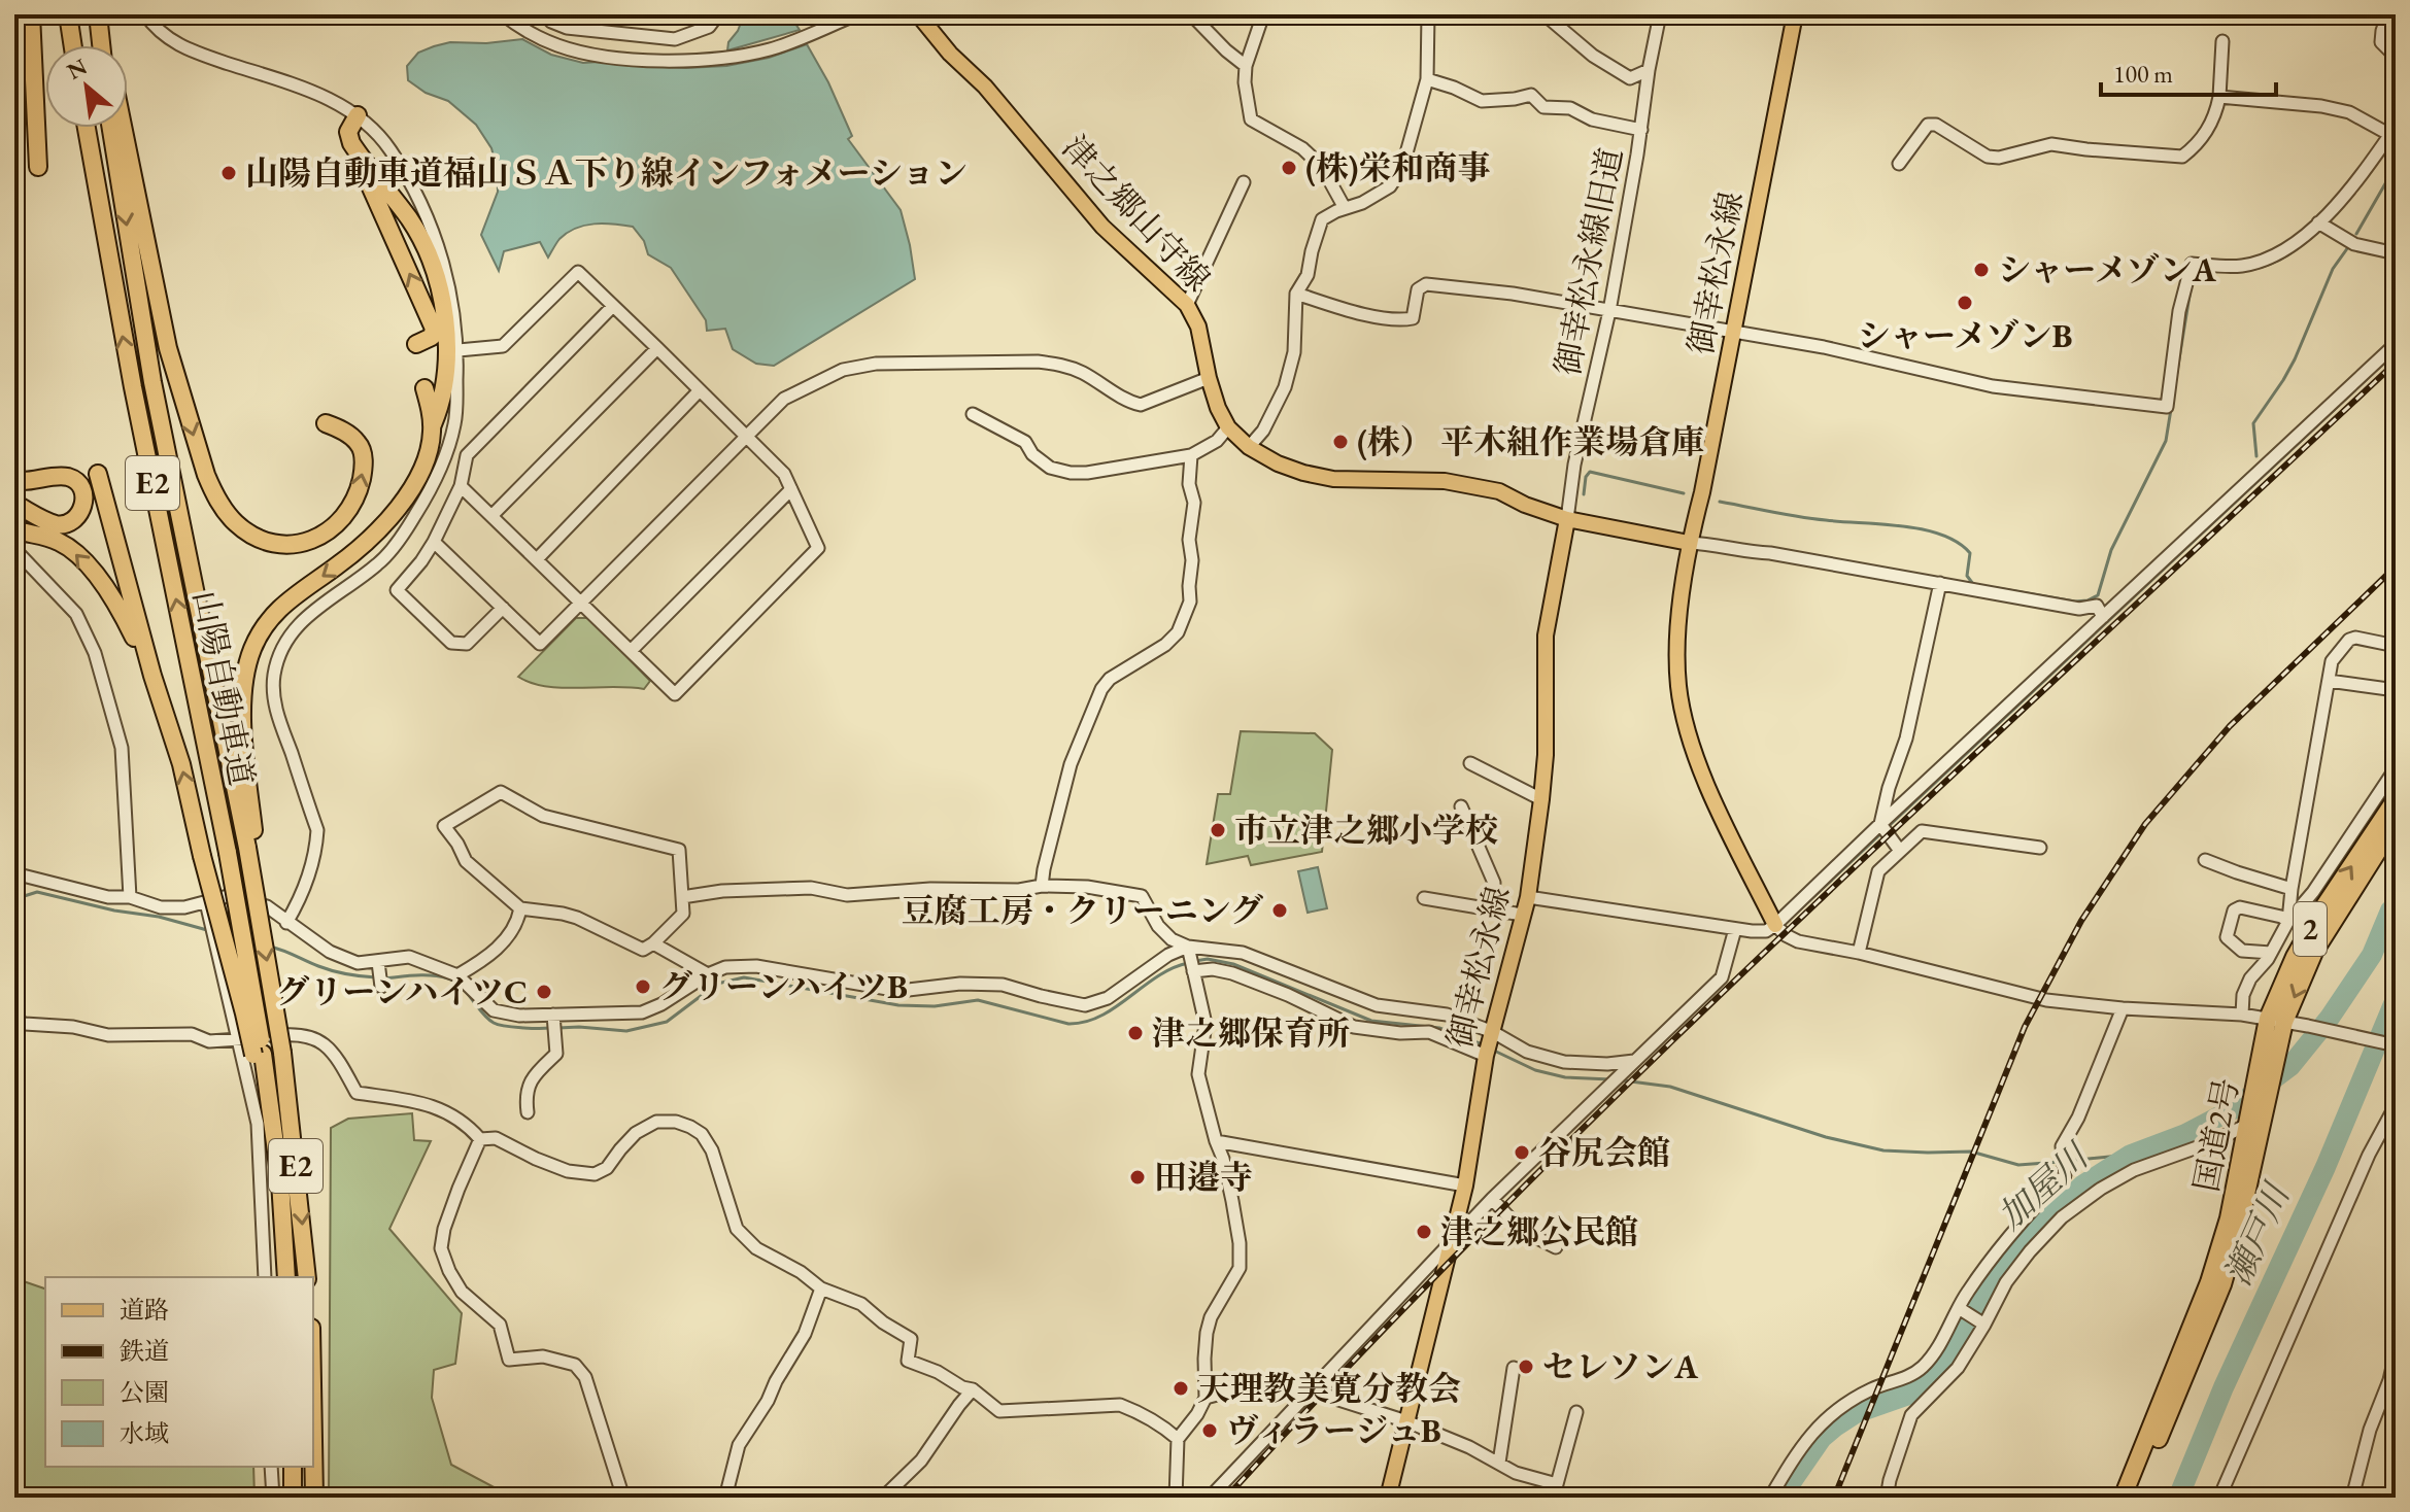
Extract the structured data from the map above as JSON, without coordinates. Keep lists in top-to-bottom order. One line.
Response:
{"streets":{"highway":["E2","山陽自動車道","2","国道2号"],"main road":["津之郷山守線","御幸松永線"],"street":["御幸松永線旧道"]},"crossings":[["津之郷山守線","御幸松永線旧道"],["津之郷山守線","御幸松永線"],["御幸松永線旧道","御幸松永線"]],"water":["加屋川","瀬戸川"],"places":["(株)栄和商事","山陽自動車道福山ＳＡ下り線インフォメーション","シャーメゾンA","シャーメゾンB","(株） 平木組作業場倉庫","市立津之郷小学校","豆腐工房・クリーニング","グリーンハイツB","グリーンハイツC","津之郷保育所","谷尻会館","田邉寺","津之郷公民館","セレソンA","天理教美寛分教会","ヴィラージュB"],"legend":["道路","鉄道","公園","水域"],"scale_bar":"100 m","north":"top left"}
